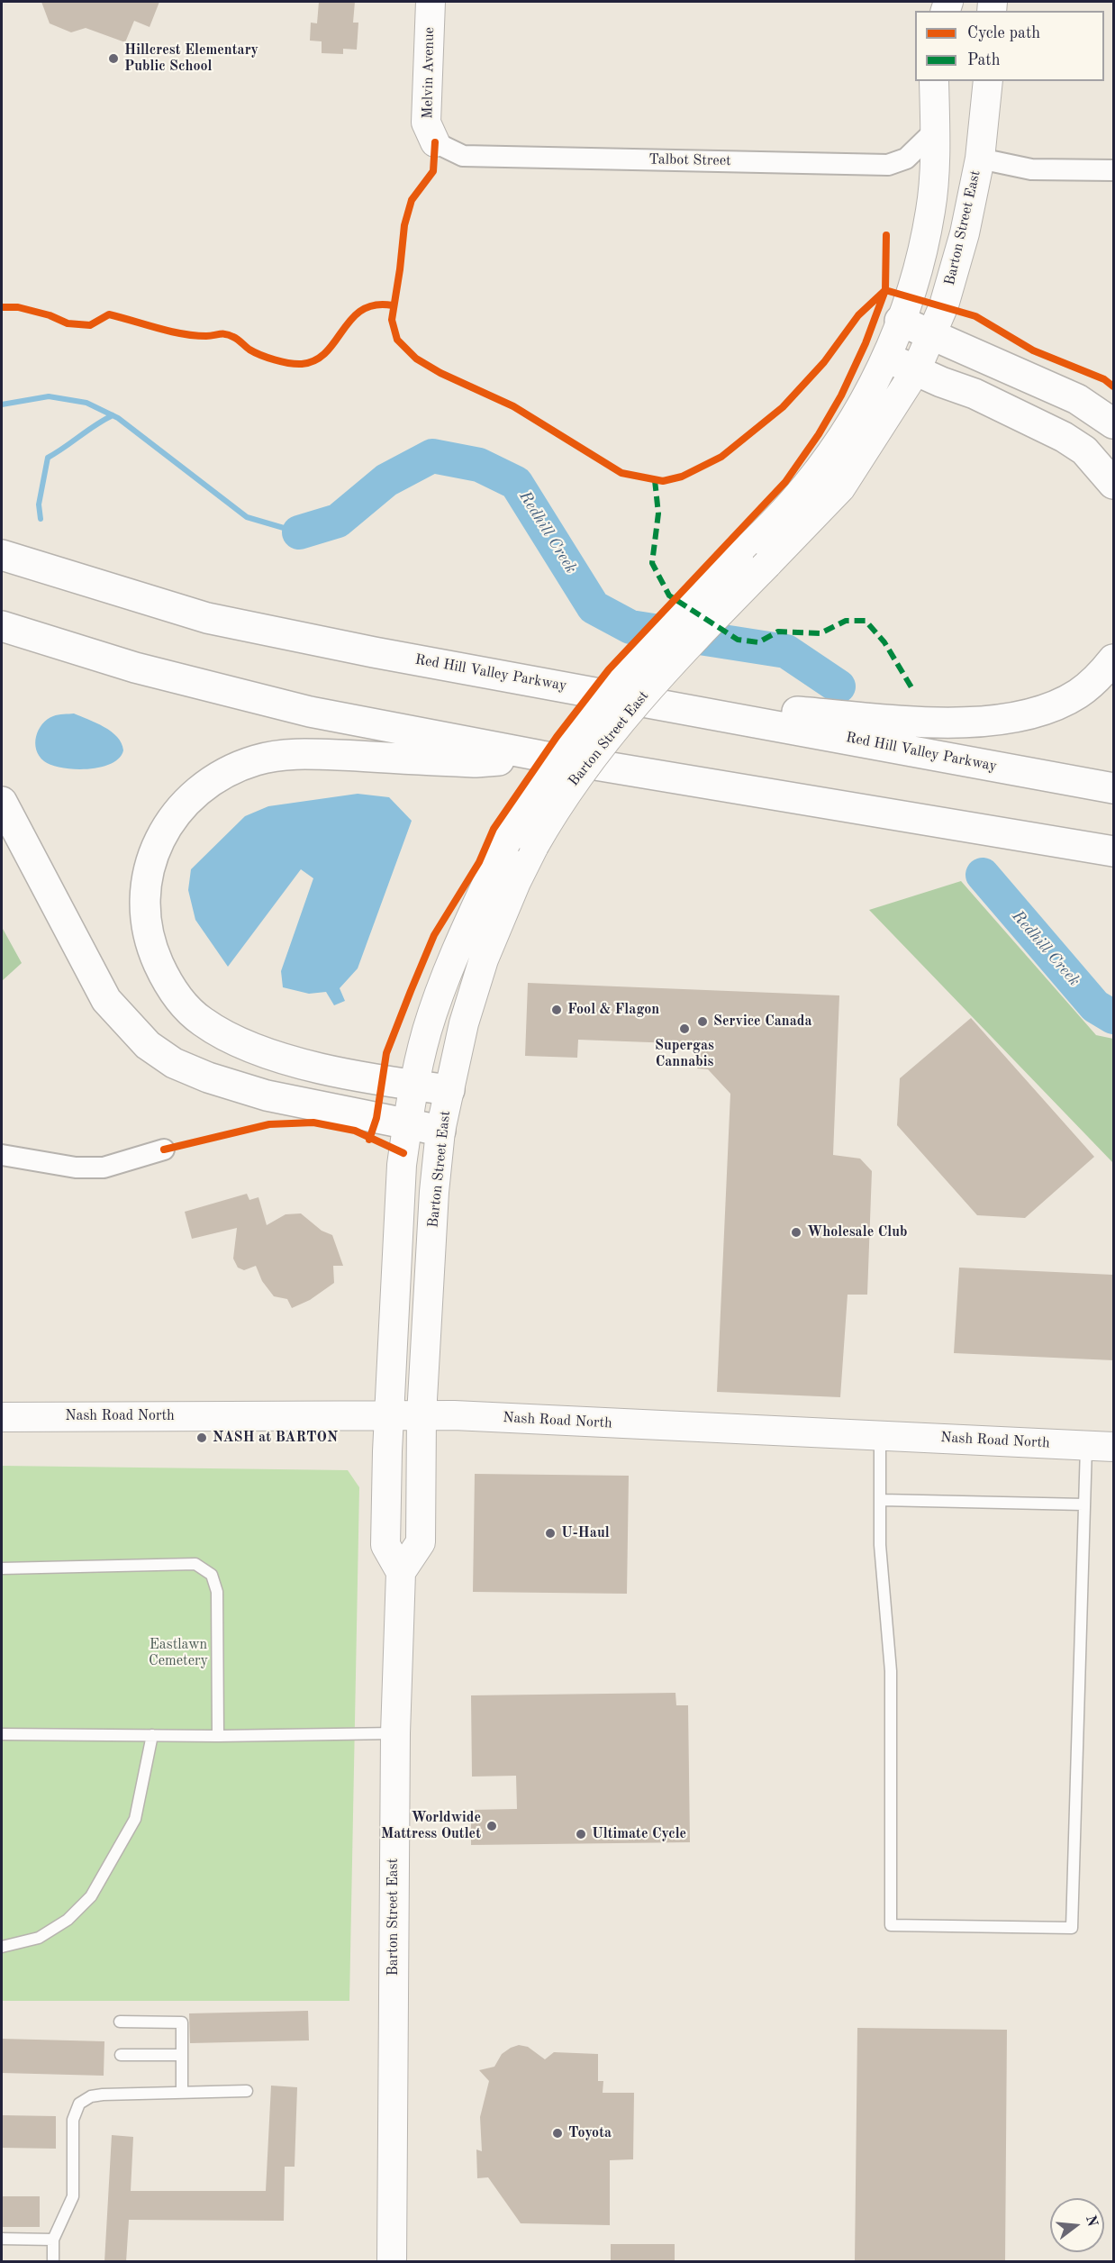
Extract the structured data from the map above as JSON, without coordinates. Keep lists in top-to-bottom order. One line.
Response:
{"streets":{"highway":["Red Hill Valley Parkway"],"main road":["Melvin Avenue","Barton Street East","Nash Road North"],"street":["Talbot Street"]},"crossings":[["Melvin Avenue","Talbot Street"],["Talbot Street","Barton Street East"],["Barton Street East","Nash Road North"]],"water":["Redhill Creek"],"parks":["Eastlawn Cemetery"],"places":["Hillcrest Elementary Public School","Fool & Flagon","Service Canada","Supergas Cannabis","Wholesale Club","NASH at BARTON","U-Haul","Worldwide Mattress Outlet","Ultimate Cycle","Toyota"],"legend":["Cycle path","Path"],"north":"right"}
